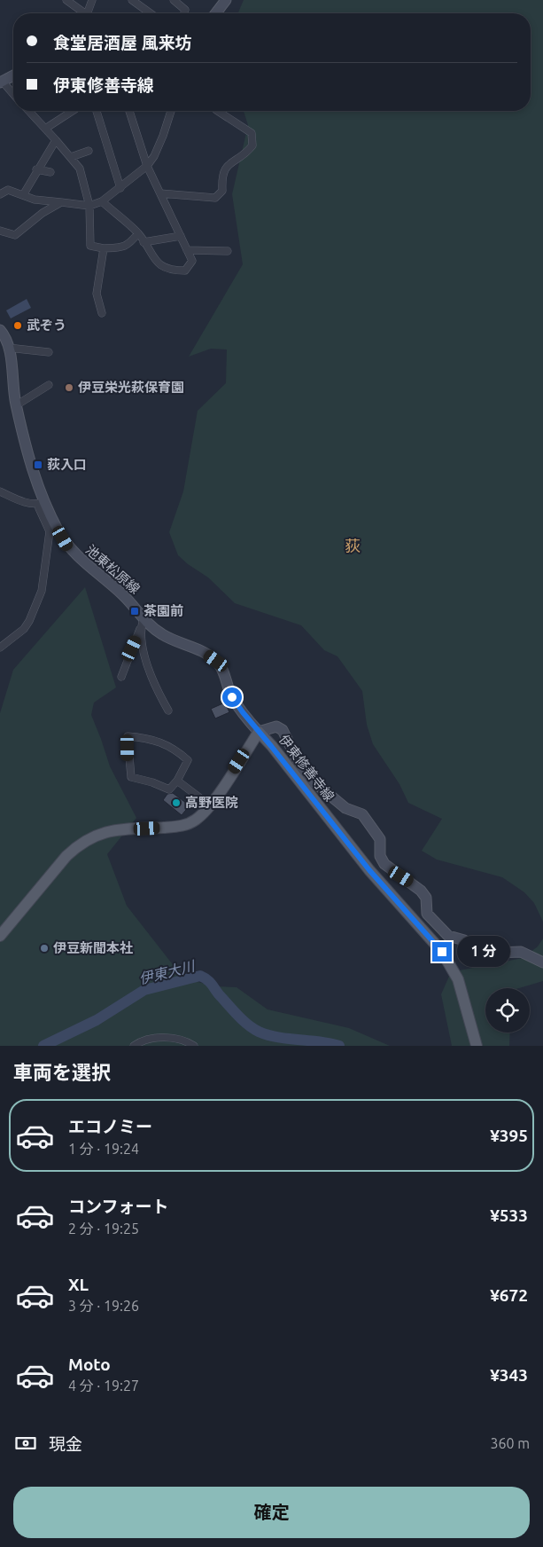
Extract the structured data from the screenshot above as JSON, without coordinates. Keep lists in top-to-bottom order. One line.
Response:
{"streets":{"main road":["池東松原線","伊東修善寺線"]},"crossings":[["池東松原線","伊東修善寺線"]],"districts":["荻"],"water":["伊東大川"],"places":{"other":["武ぞう","伊豆栄光萩保育園","高野医院","伊豆新聞本社"],"transit":["荻入口","茶園前"]},"page":{"banner":["食堂居酒屋 風来坊","伊東修善寺線"],"bubble":"1 分","heading":"車両を選択","list":[{"name":"エコノミー","note":"1 分 · 19:24","value":"¥395"},{"name":"コンフォート","note":"2 分 · 19:25","value":"¥533"},{"name":"XL","note":"3 分 · 19:26","value":"¥672"},{"name":"Moto","note":"4 分 · 19:27","value":"¥343"}],"pay":["現金","360 m"],"buttons":"確定"}}
